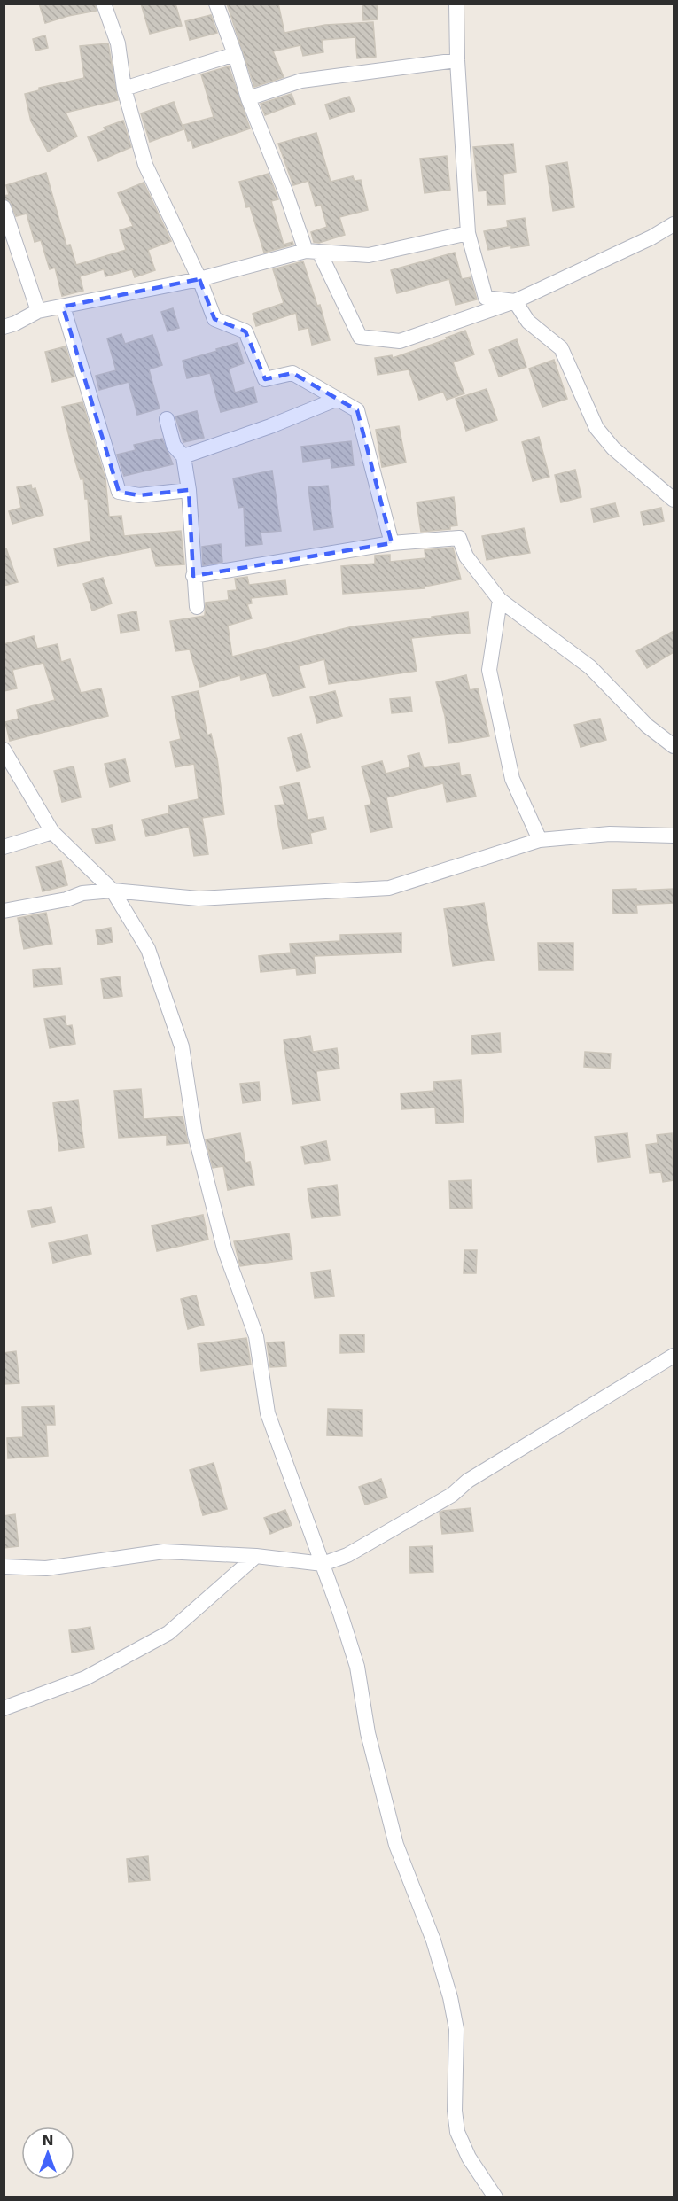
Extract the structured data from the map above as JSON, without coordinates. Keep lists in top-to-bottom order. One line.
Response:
{"north":"top"}
